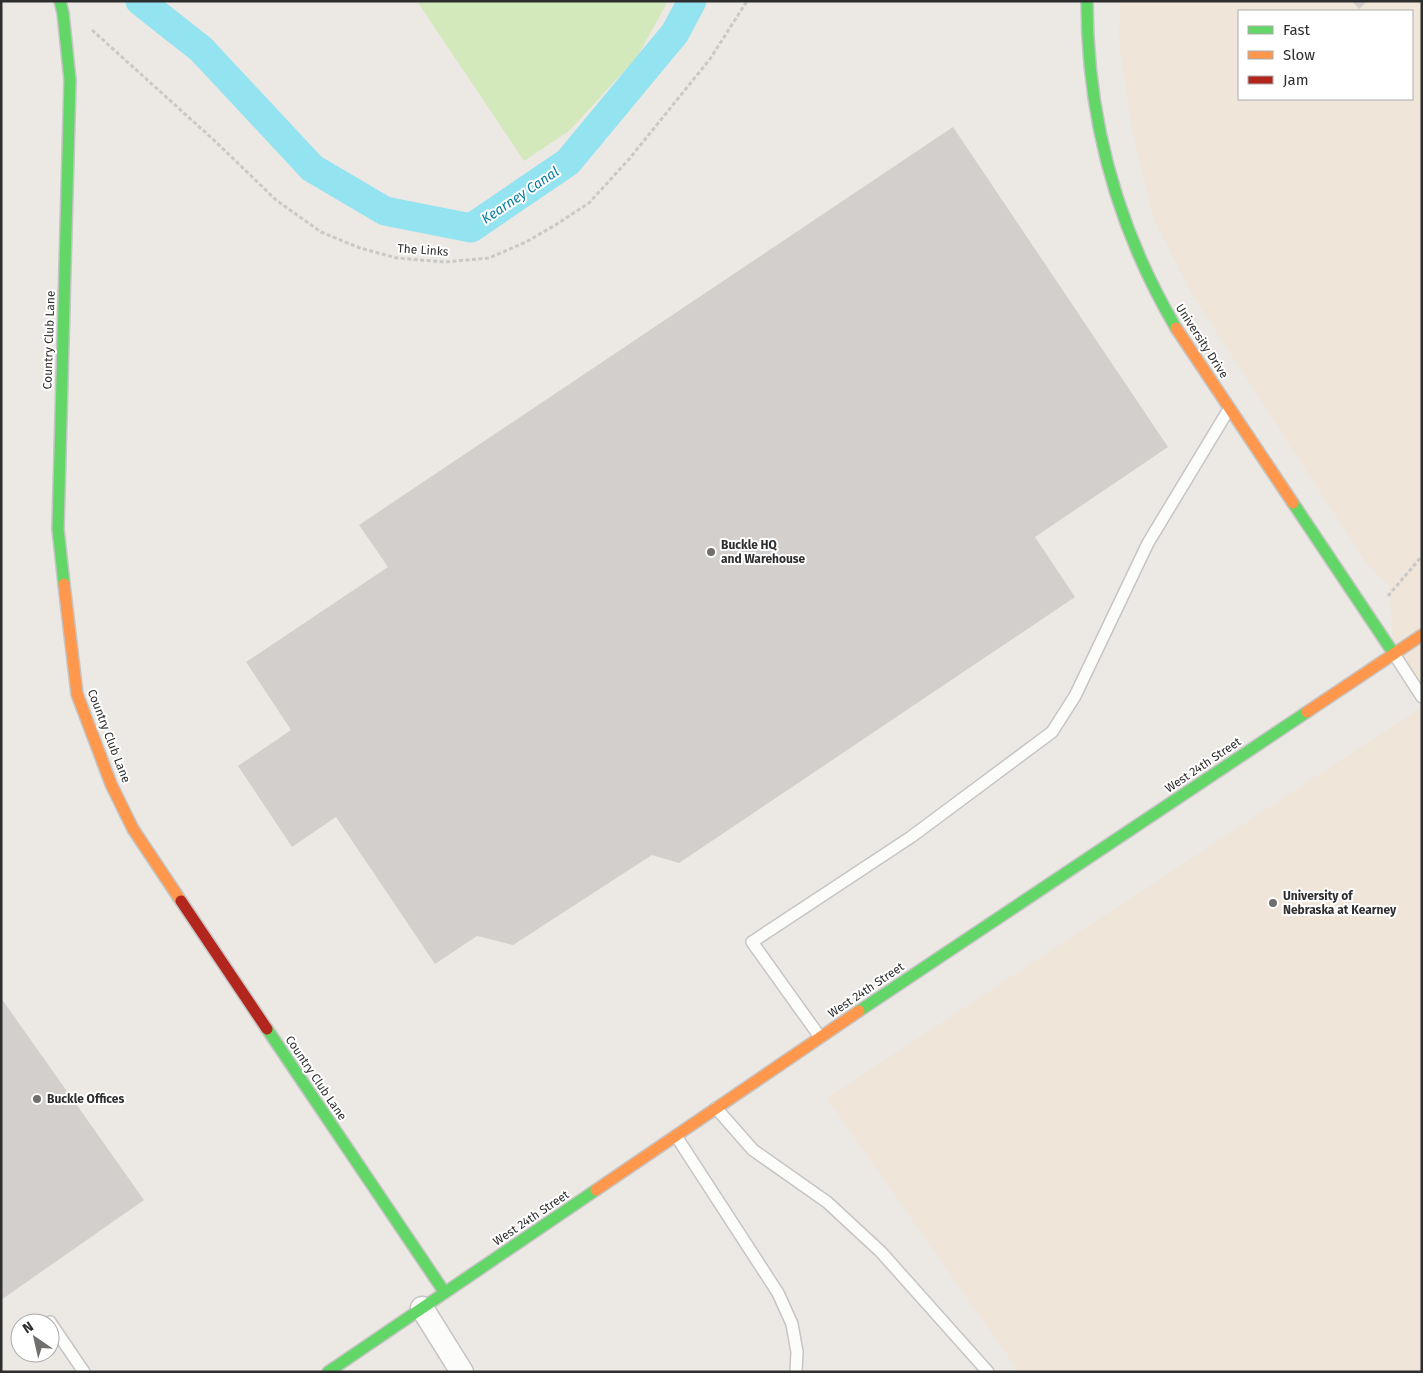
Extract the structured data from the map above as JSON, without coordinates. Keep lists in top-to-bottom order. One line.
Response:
{"streets":{"street":["Country Club Lane","University Drive","West 24th Street"],"path":["The Links"]},"crossings":[["The Links","Country Club Lane"],["Country Club Lane","West 24th Street"],["University Drive","West 24th Street"]],"water":["Kearney Canal"],"places":["Buckle HQ and Warehouse","University of Nebraska at Kearney","Buckle Offices"],"legend":["Fast","Slow","Jam"],"north":"top left"}
